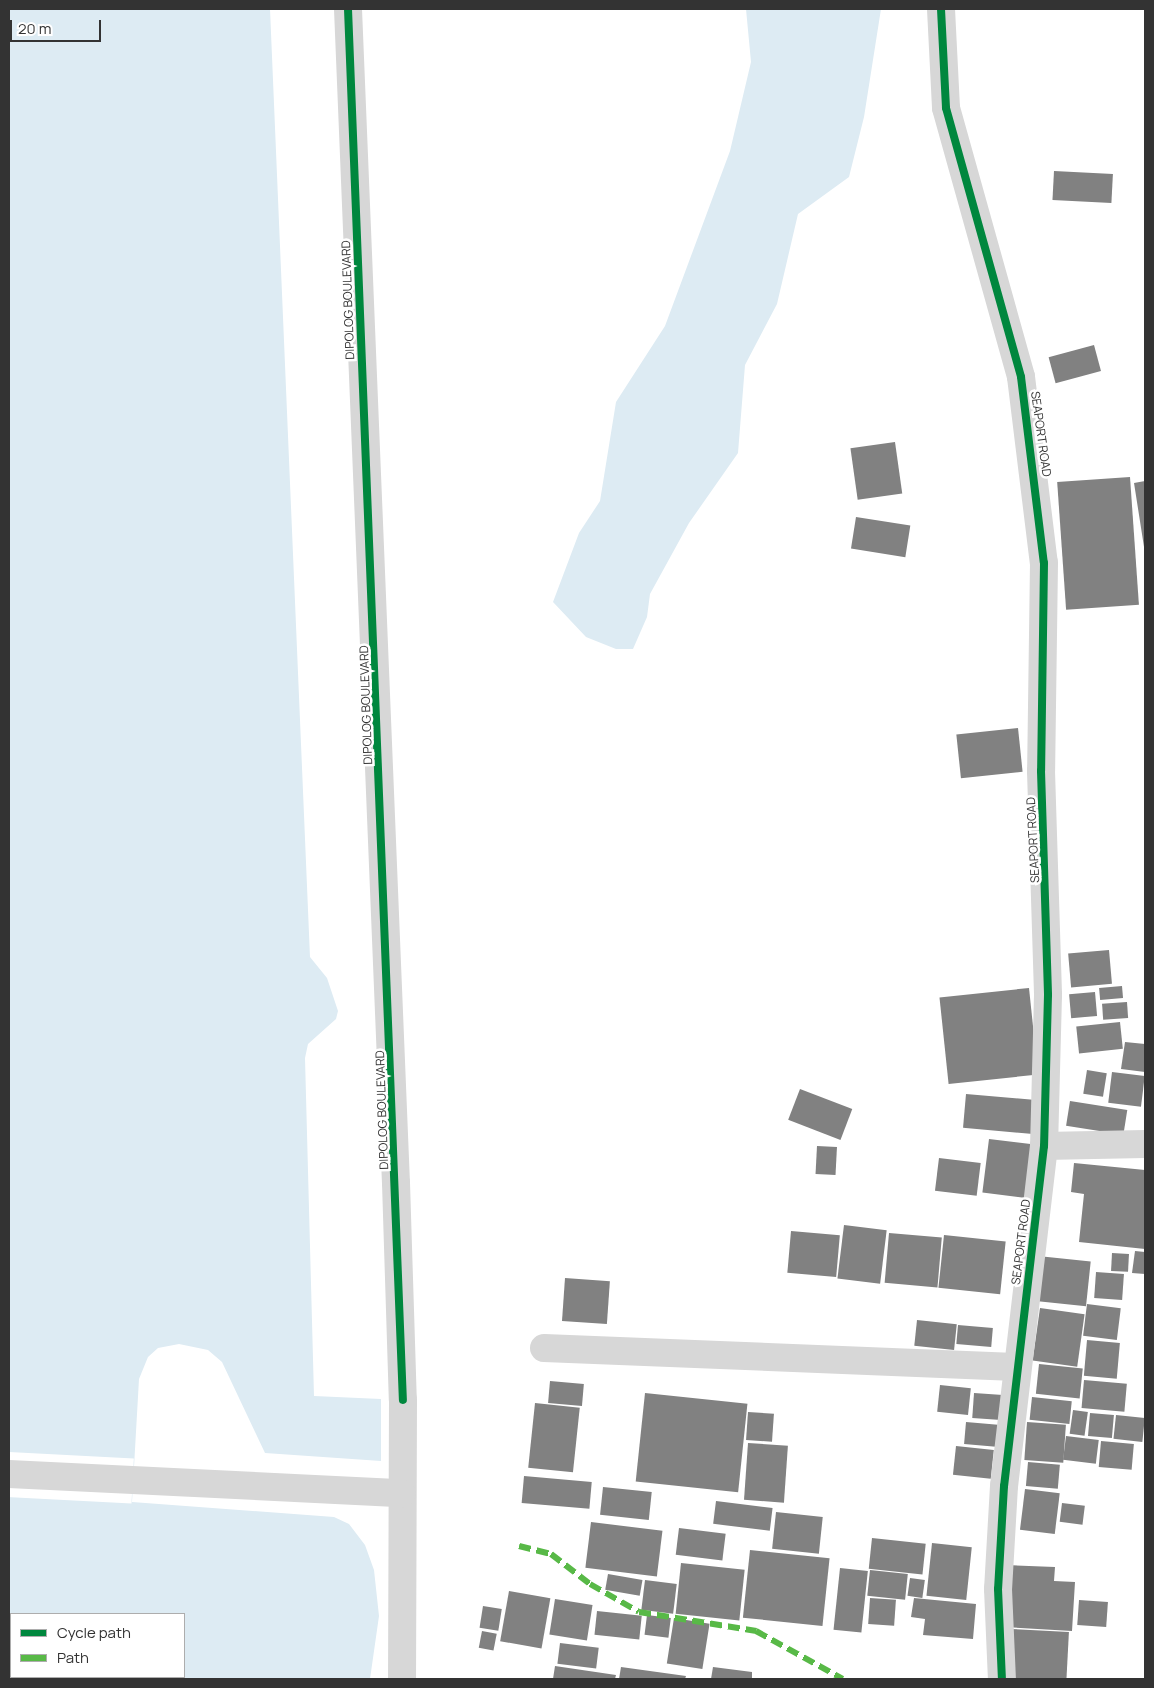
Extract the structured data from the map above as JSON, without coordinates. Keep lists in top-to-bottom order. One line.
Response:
{"streets":{"street":["DIPOLOG BOULEVARD","SEAPORT ROAD"]},"legend":["Cycle path","Path"],"scale_bar":"20 m"}
